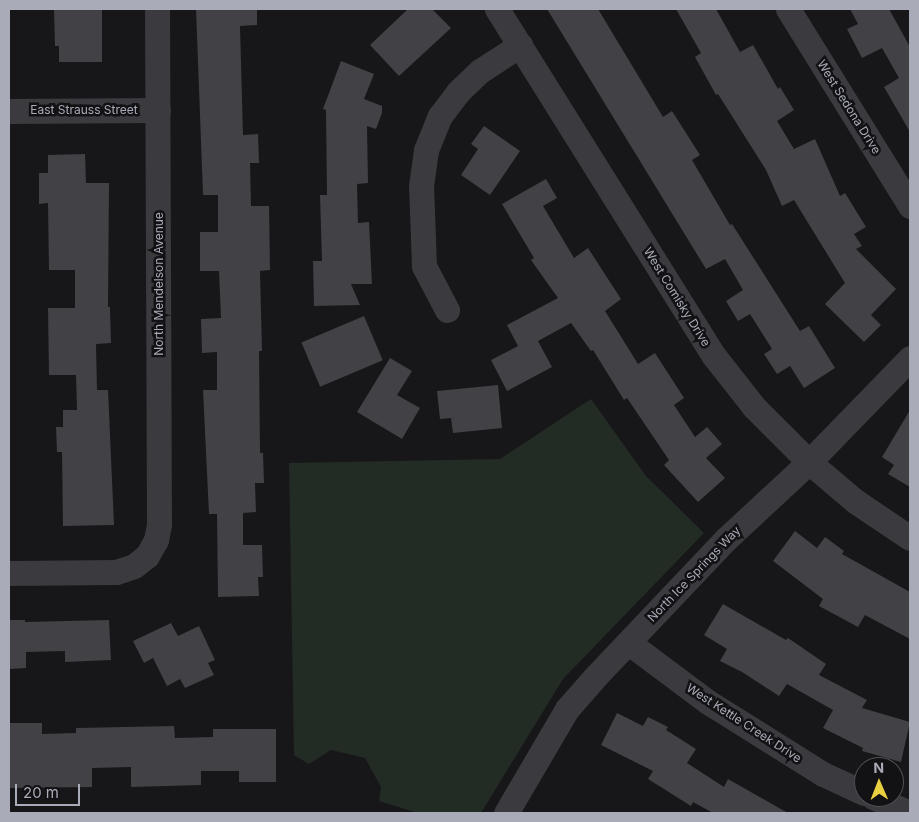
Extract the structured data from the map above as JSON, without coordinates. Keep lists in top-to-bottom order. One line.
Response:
{"streets":{"street":["West Sedona Drive","East Strauss Street","North Mendelson Avenue","West Comisky Drive","North Ice Springs Way","West Kettle Creek Drive"]},"crossings":[["East Strauss Street","North Mendelson Avenue"],["West Comisky Drive","North Ice Springs Way"],["North Ice Springs Way","West Kettle Creek Drive"]],"scale_bar":"20 m","north":"top"}
